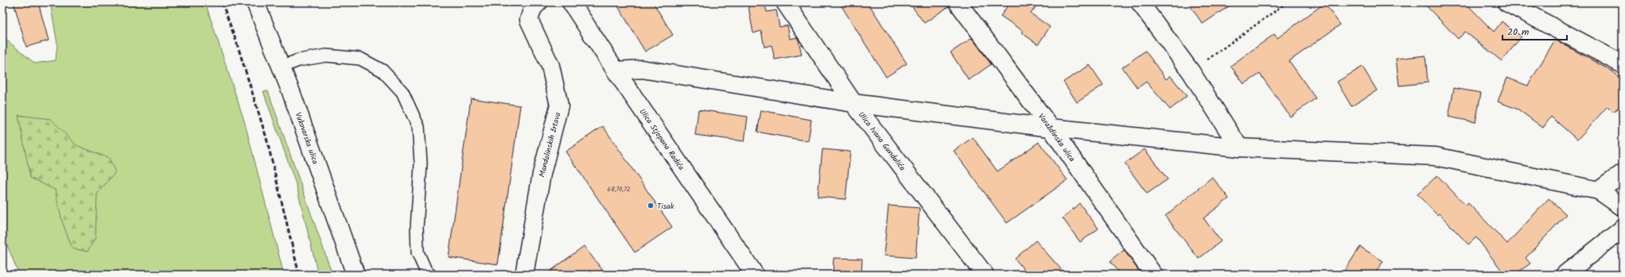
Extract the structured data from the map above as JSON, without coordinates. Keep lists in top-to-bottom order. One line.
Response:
{"streets":{"street":["Varaždinska ulica","Vukovarska ulica","Ulica Stjepana Radića","Ulica Ivana Gundulića","Mandalinskih žrtava"]},"places":["Tisak"],"house_numbers":["68,70,72"],"scale_bar":"20 m"}
